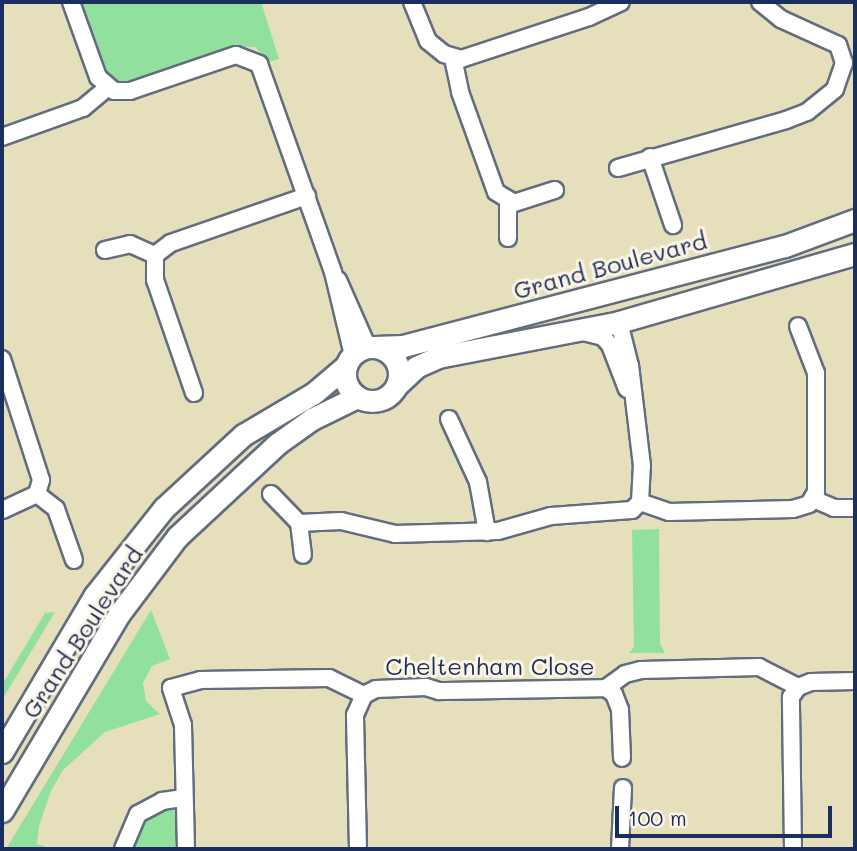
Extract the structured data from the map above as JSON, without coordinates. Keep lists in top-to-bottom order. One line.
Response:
{"streets":{"street":["Grand Boulevard","Cheltenham Close"]},"scale_bar":"100 m"}
